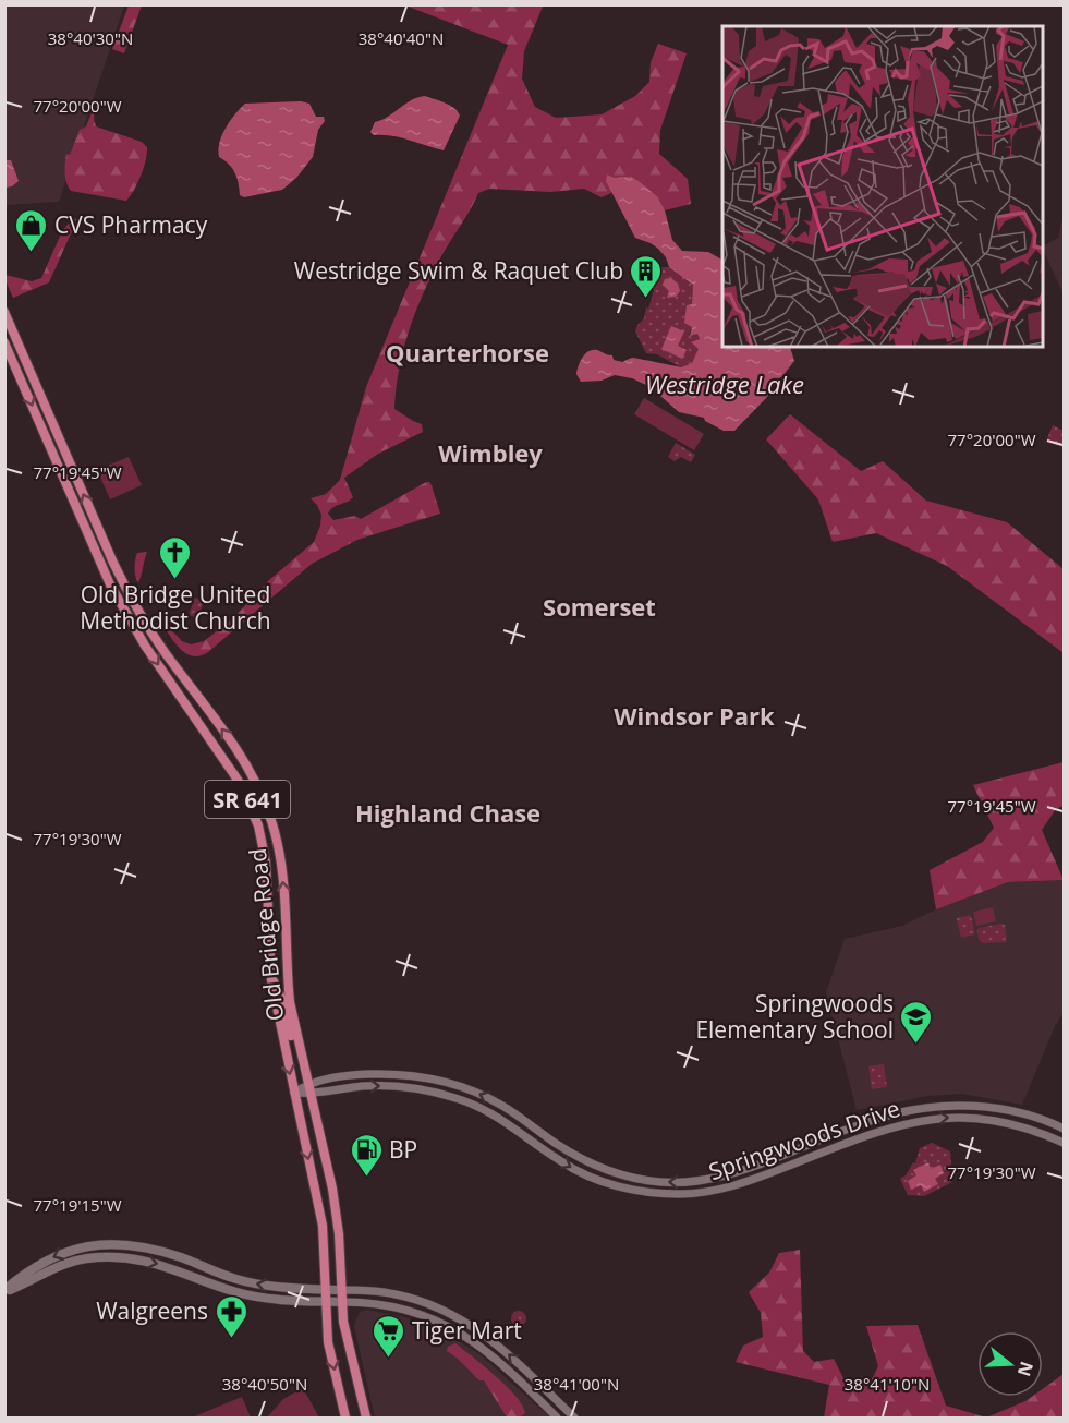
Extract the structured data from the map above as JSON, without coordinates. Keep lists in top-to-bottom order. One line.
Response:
{"streets":{"main road":["SR 641","Old Bridge Road"],"street":["Springwoods Drive"]},"crossings":[["Old Bridge Road","Springwoods Drive"]],"districts":["Quarterhorse","Wimbley","Somerset","Windsor Park","Highland Chase"],"water":["Westridge Lake"],"places":{"shop":["CVS Pharmacy"],"building":["Westridge Swim & Raquet Club"],"church":["Old Bridge United Methodist Church"],"school or university":["Springwoods Elementary School"],"fuel station":["BP"],"pharmacy":["Walgreens"],"supermarket":["Tiger Mart"]},"north":"right","coordinates":["38°40'30\"N","38°40'40\"N","77°20'00\"W","77°19'45\"W","77°19'30\"W","77°19'15\"W","38°41'10\"N","38°40'50\"N","38°41'00\"N"]}
